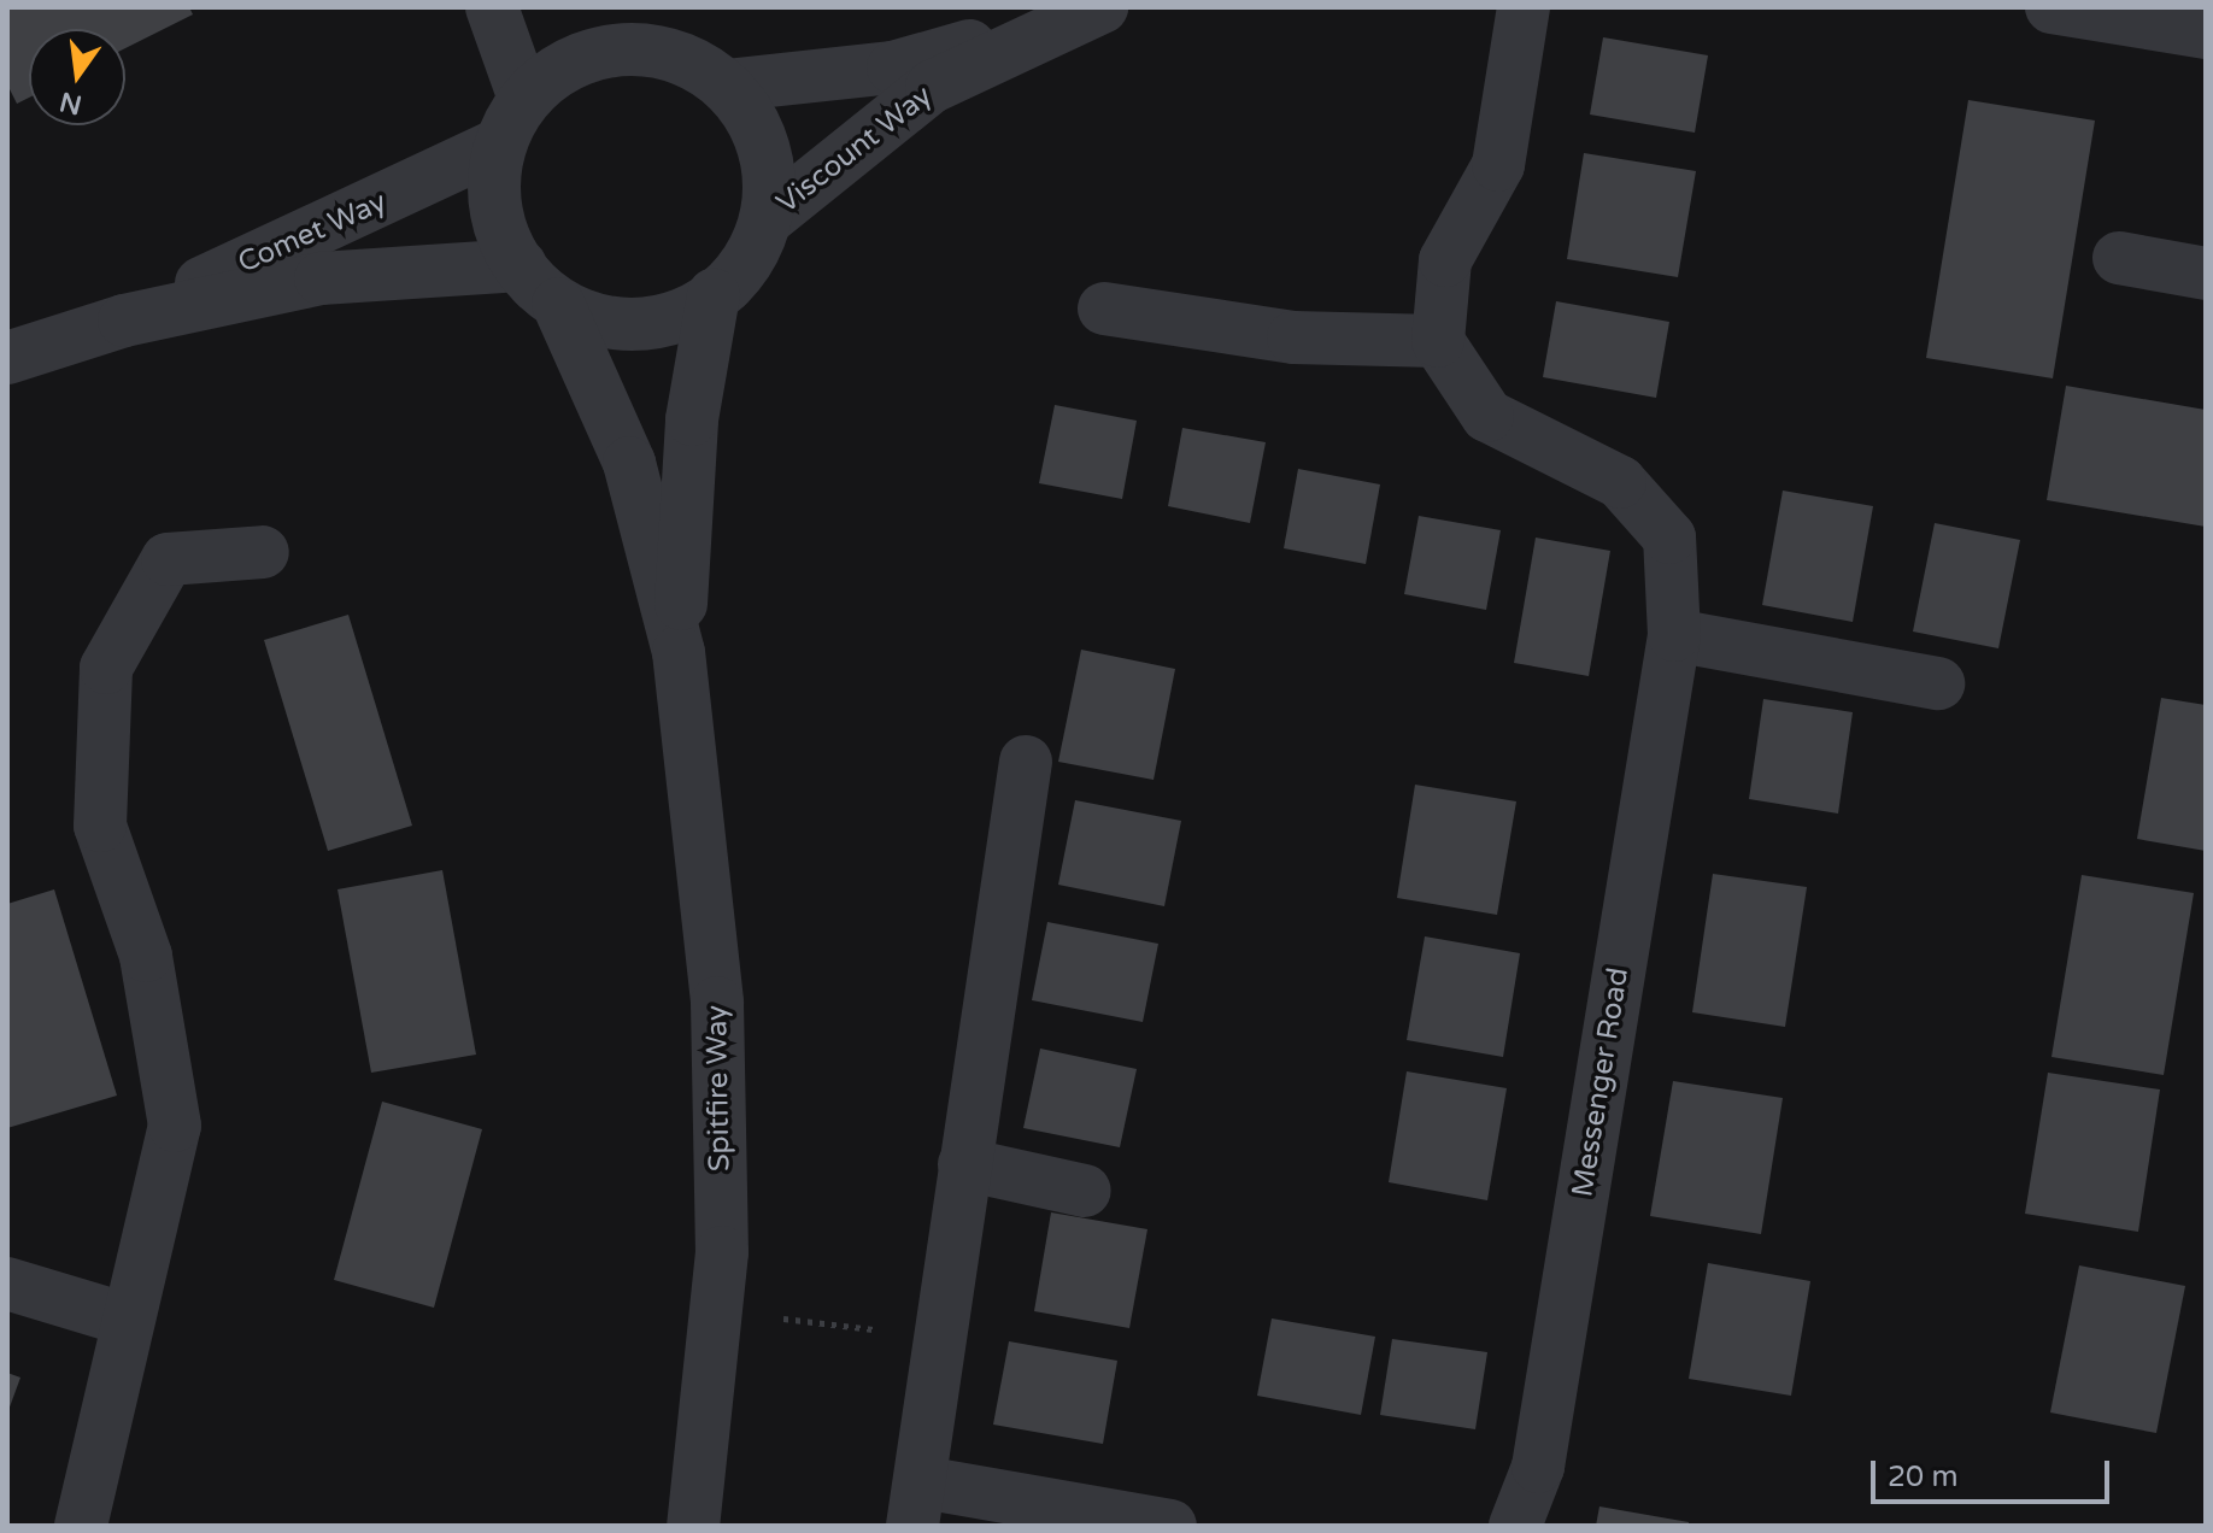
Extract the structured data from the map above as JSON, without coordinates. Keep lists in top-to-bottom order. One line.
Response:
{"streets":{"street":["Viscount Way","Comet Way","Messenger Road","Spitfire Way"]},"crossings":[["Viscount Way","Comet Way"],["Viscount Way","Spitfire Way"],["Comet Way","Spitfire Way"]],"scale_bar":"20 m","north":"bottom"}
